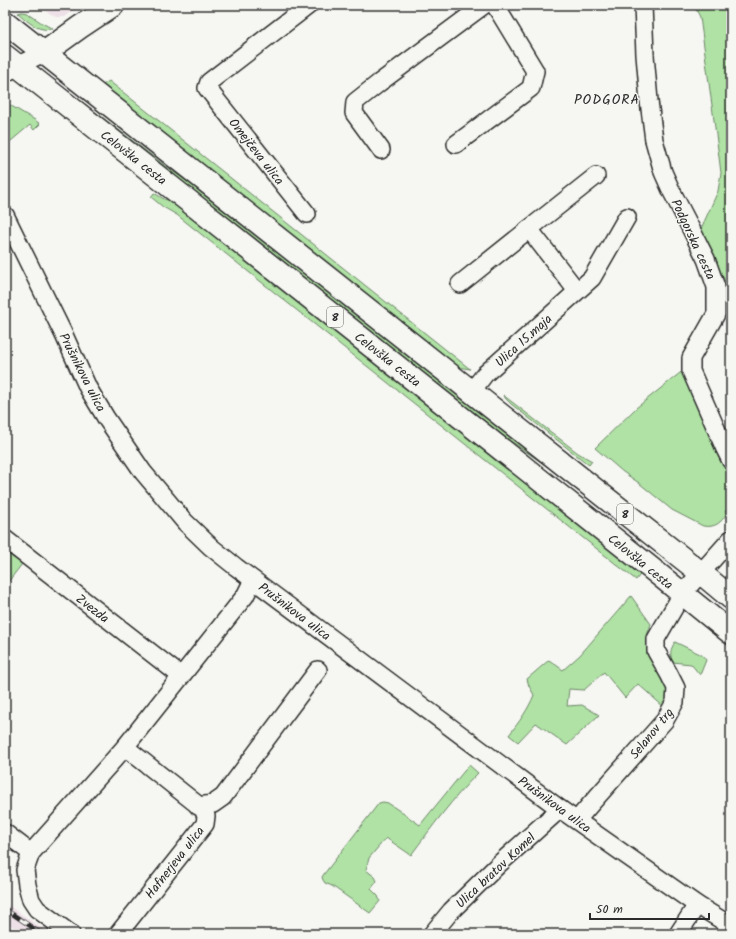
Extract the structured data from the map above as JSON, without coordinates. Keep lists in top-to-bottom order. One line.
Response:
{"streets":{"main road":["Celovška cesta","8"],"street":["Omejčeva ulica","Podgorska cesta","Ulica 15.maja","Prušnikova ulica","Zvezda","Selanov trg","Hafnerjeva ulica","Ulica bratov Komel"]},"crossings":[["Celovška cesta","Ulica 15.maja"],["Celovška cesta","Selanov trg"],["Prušnikova ulica","Selanov trg"],["Prušnikova ulica","Ulica bratov Komel"]],"districts":["PODGORA"],"scale_bar":"50 m"}
